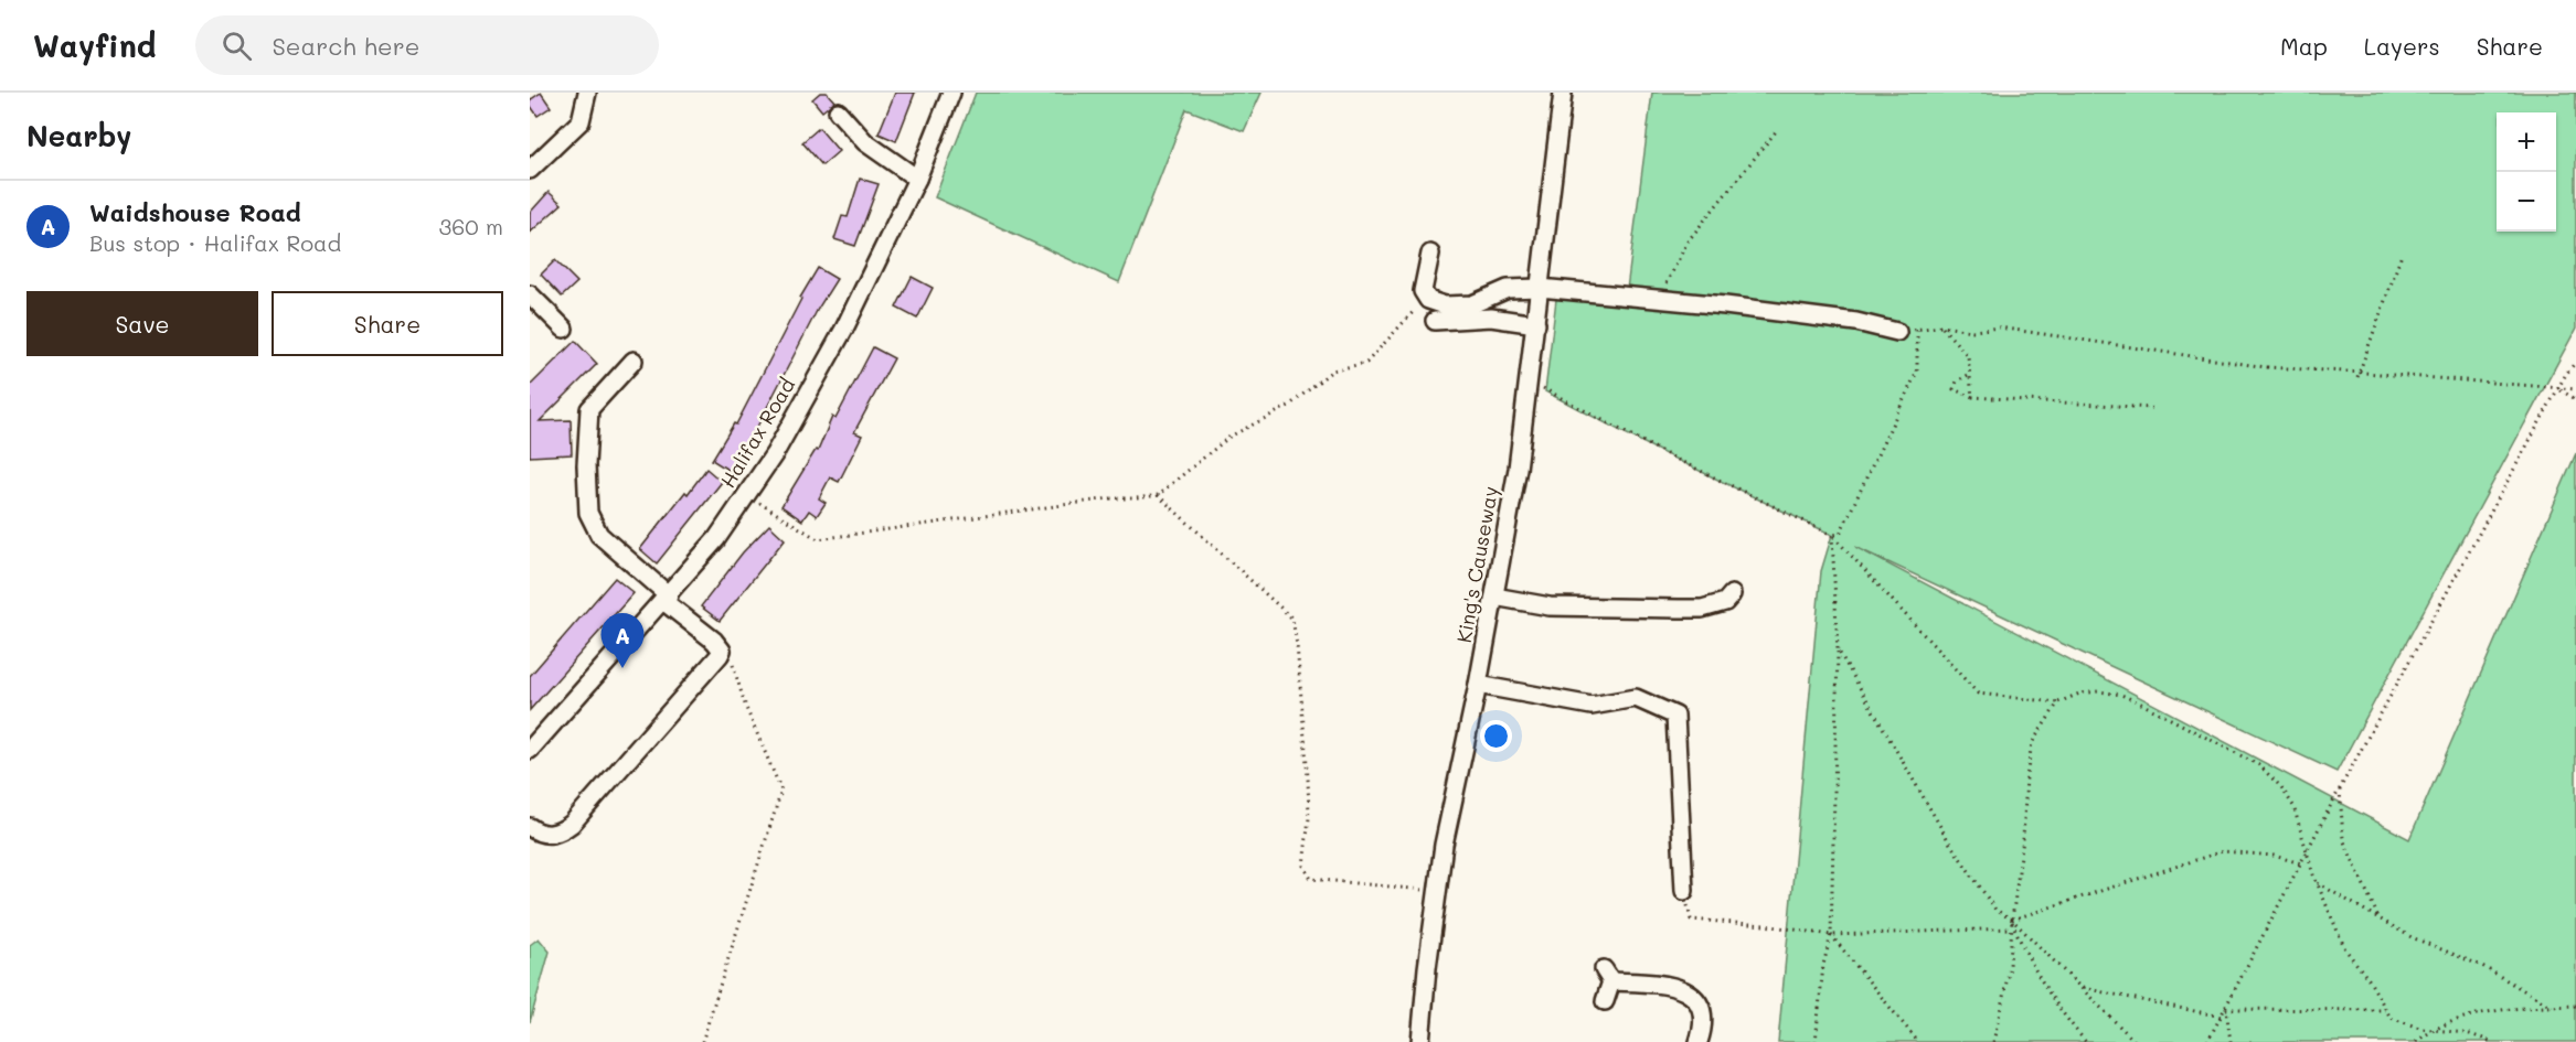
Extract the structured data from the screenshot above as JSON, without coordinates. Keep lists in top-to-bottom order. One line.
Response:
{"streets":{"street":["Halifax Road","King's Causeway"]},"page":{"header":"Wayfind","search":"Search here","nav":["Map","Layers","Share"],"heading":"Nearby","map_buttons":["+","−"],"list":[{"mark":"A","name":"Waidshouse Road","note":"Bus stop · Halifax Road","value":"360 m"}],"buttons":["Save","Share"],"pins":"A"}}
